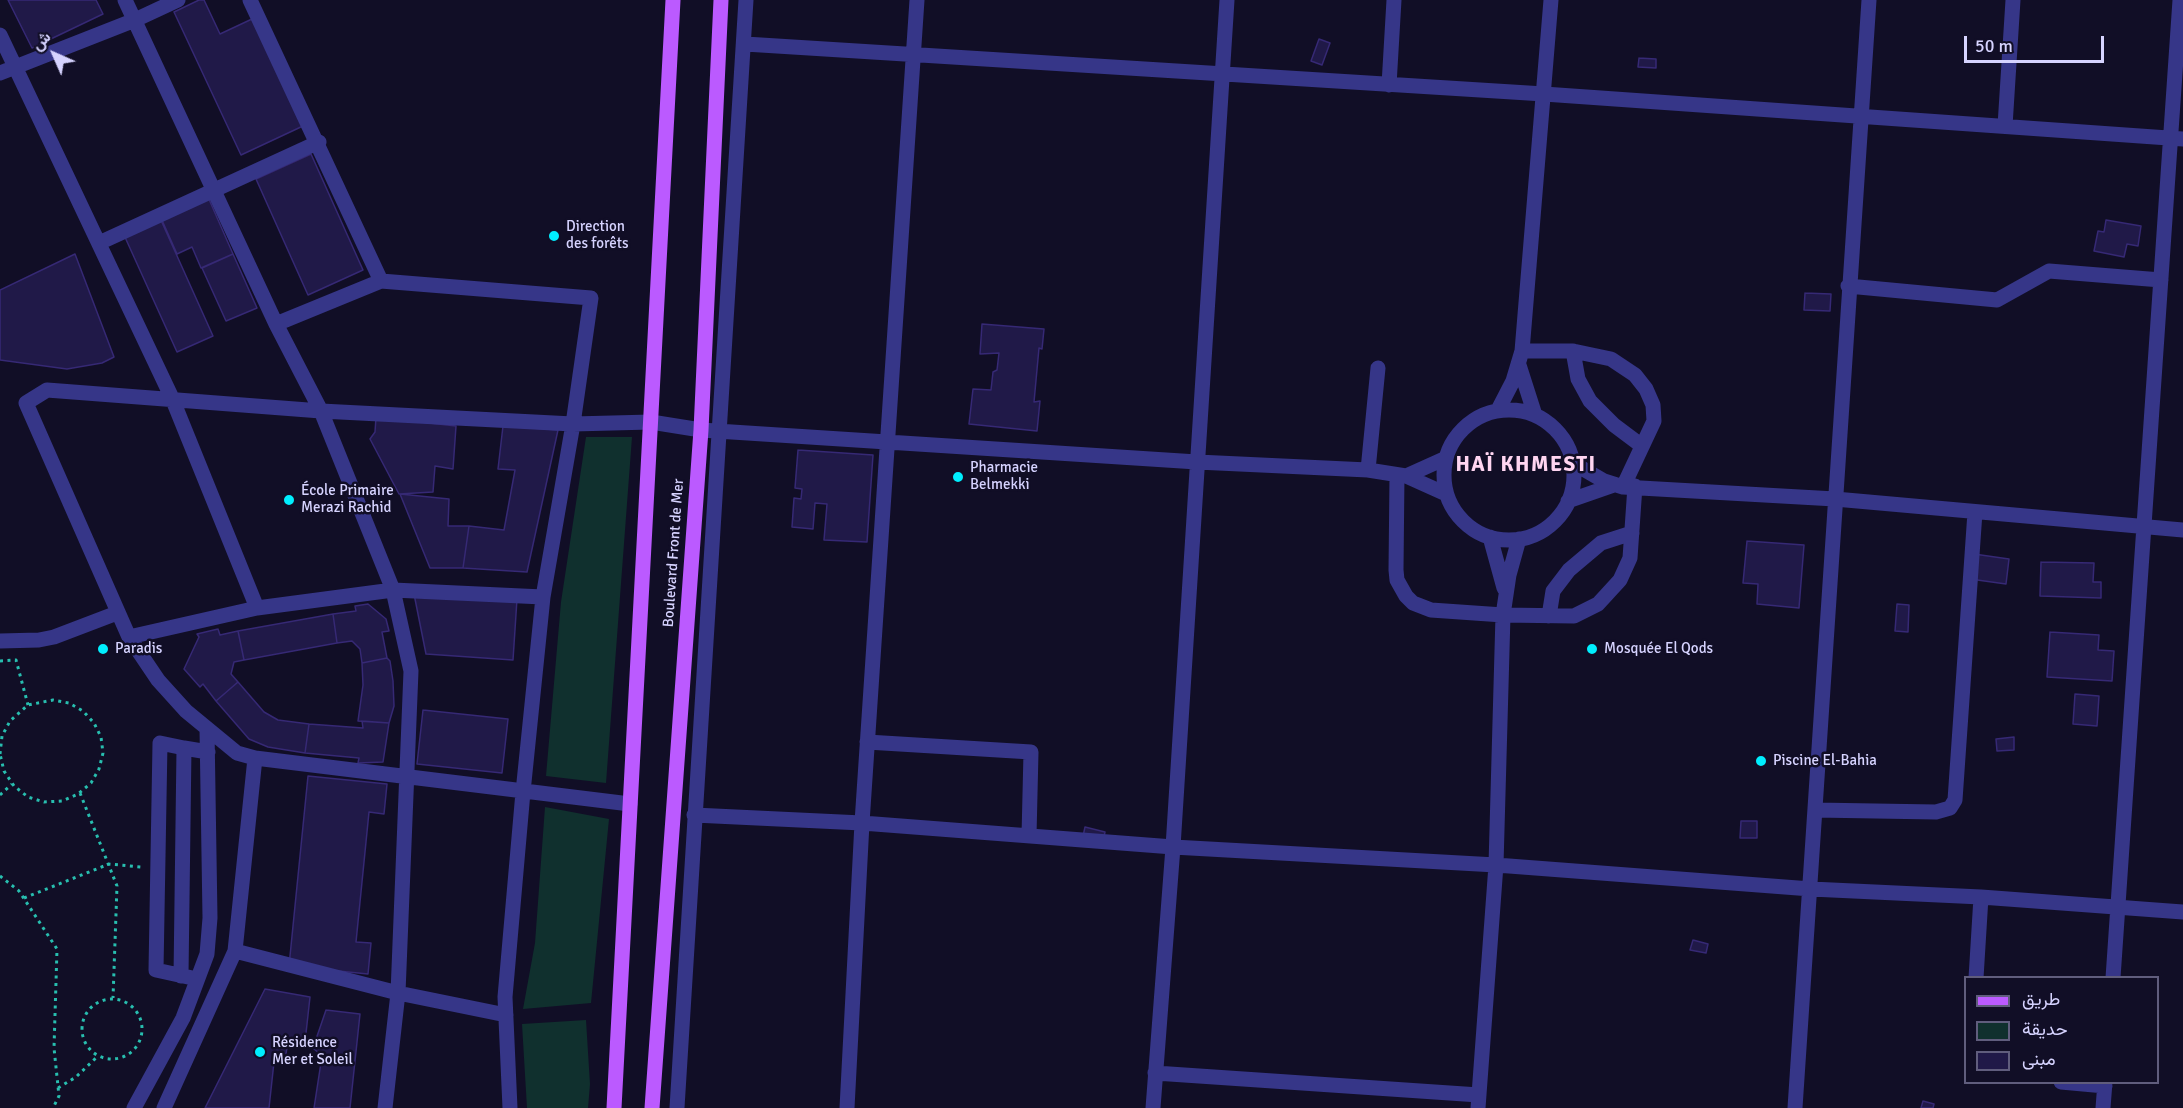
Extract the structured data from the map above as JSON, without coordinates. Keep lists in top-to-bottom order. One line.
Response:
{"streets":{"main road":["Boulevard Front de Mer"]},"districts":["HAÏ KHMESTI"],"places":["Direction des forêts","Pharmacie Belmekki","École Primaire Merazi Rachid","Paradis","Mosquée El Qods","Piscine El-Bahia","Résidence Mer et Soleil"],"legend":["طريق","حديقة","مبنى"],"scale_bar":"50 m","north":"top left"}
